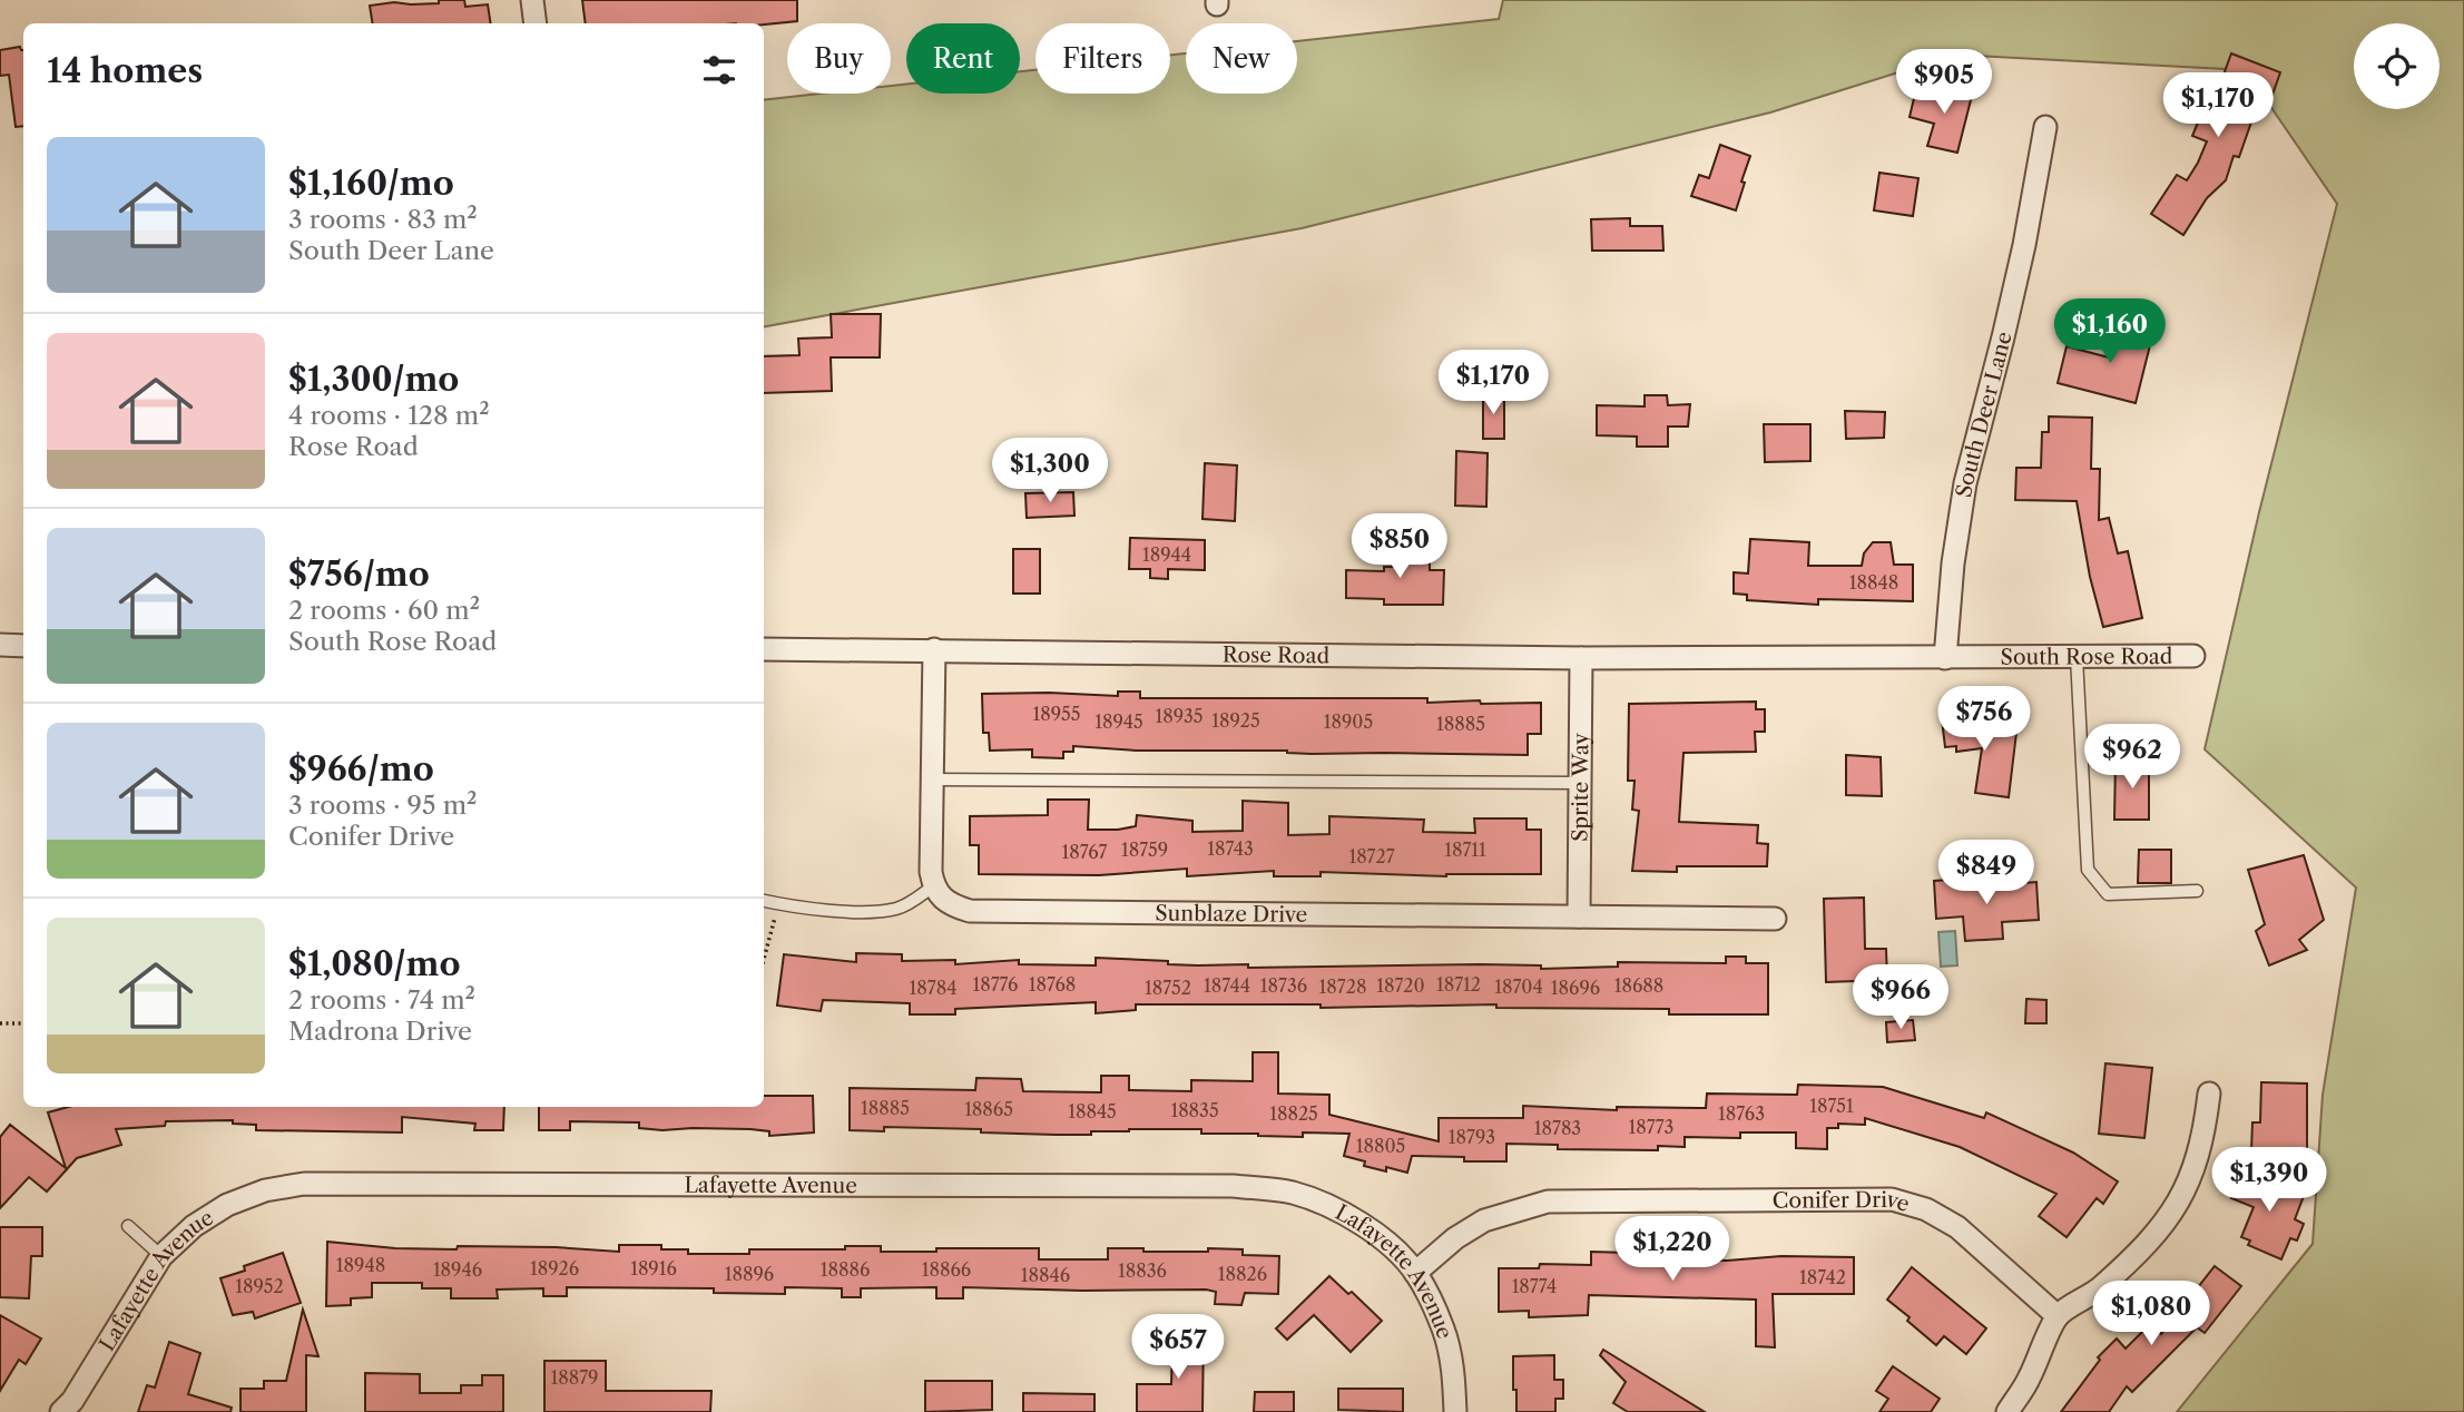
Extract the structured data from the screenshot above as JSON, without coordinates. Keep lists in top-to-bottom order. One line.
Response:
{"streets":{"street":["South Deer Lane","Rose Road","South Rose Road","Sprite Way","Sunblaze Drive","Lafayette Avenue","Conifer Drive"]},"crossings":[["South Deer Lane","South Rose Road"],["Rose Road","South Rose Road"],["Rose Road","Sprite Way"],["Sprite Way","Sunblaze Drive"],["Lafayette Avenue","Conifer Drive"]],"house_numbers":["18944","18848","18955","18935","18925","18945","18905","18885","18743","18759","18711","18767","18727","18776","18768","18712","18744","18736","18720","18688","18728","18704","18784","18752","18696","18751","18885","18865","18835","18845","18825","18763","18773","18783","18793","18805","18948","18926","18916","18946","18886","18866","18836","18896","18826","18846","18742","18952","18774","18879"],"page":{"chip":["Buy","Rent","Filters","New"],"heading":"14 homes","price":["$905","$1,170","$1,160","$1,170","$1,300","$850","$756","$962","$849","$966","$1,390","$1,220","$1,080","$657"],"list":[{"name":"$1,160/mo","note":"3 rooms · 83 m² · South Deer Lane"},{"name":"$1,300/mo","note":"4 rooms · 128 m² · Rose Road"},{"name":"$756/mo","note":"2 rooms · 60 m² · South Rose Road"},{"name":"$966/mo","note":"3 rooms · 95 m² · Conifer Drive"},{"name":"$1,080/mo","note":"2 rooms · 74 m² · Madrona Drive"}]}}
